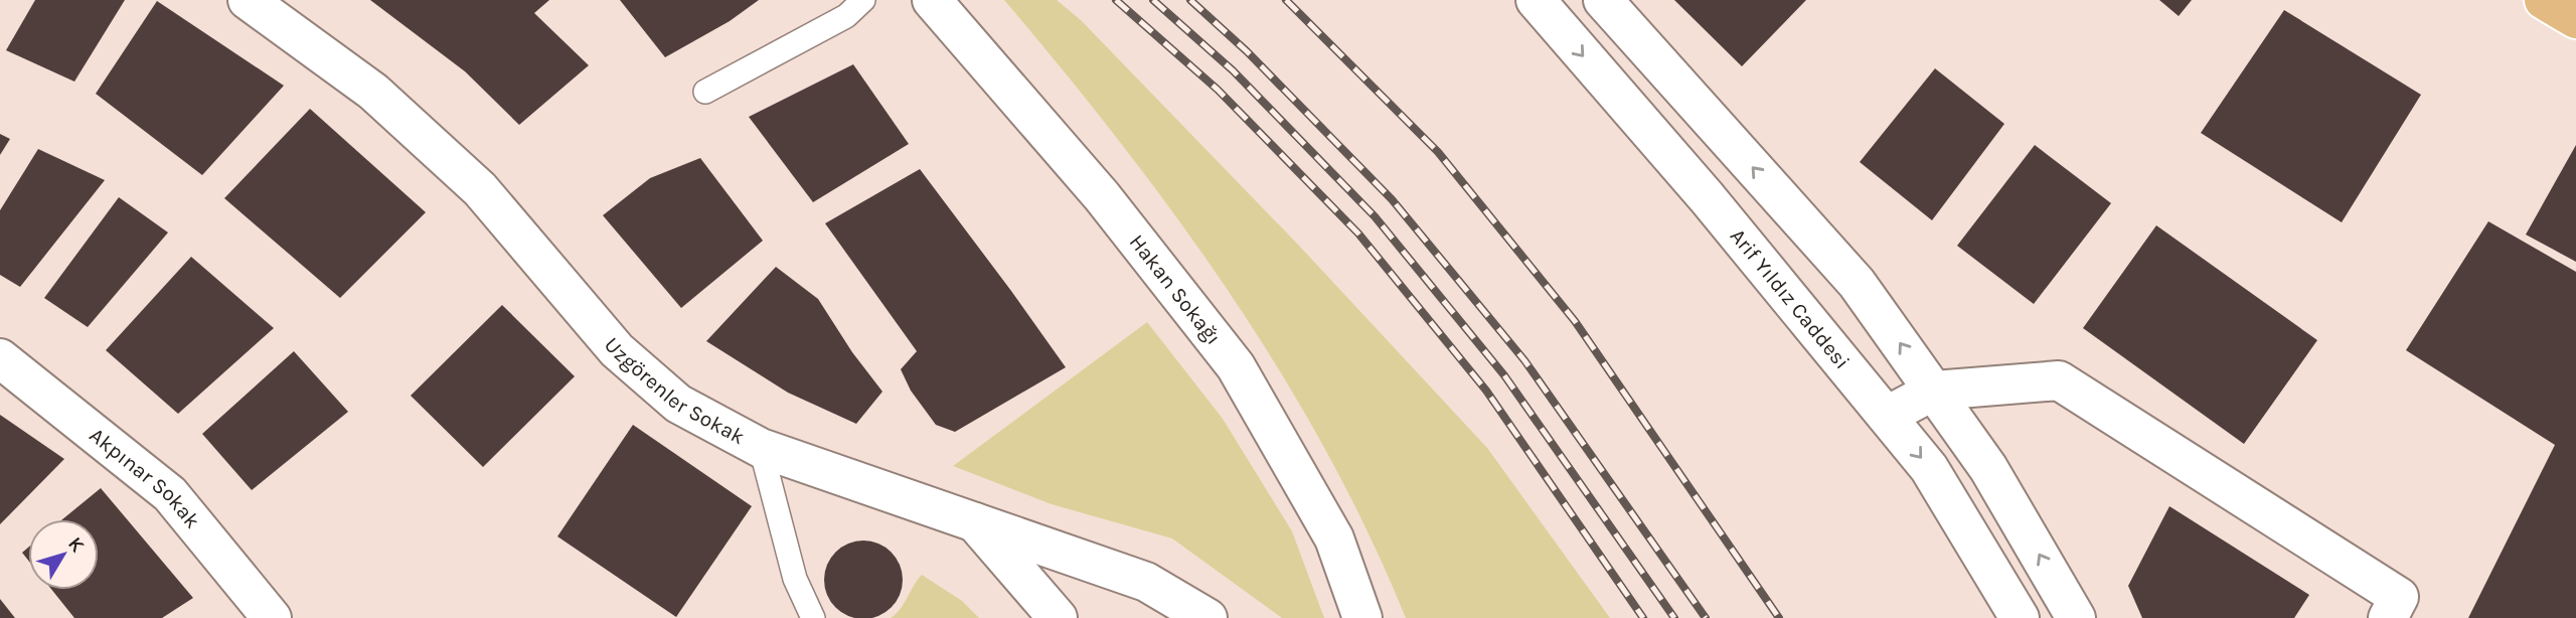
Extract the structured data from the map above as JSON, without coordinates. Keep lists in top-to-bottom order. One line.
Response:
{"streets":{"street":["Hakan Sokağı","Arif Yıldız Caddesi","Uzgörenler Sokak","Akpınar Sokak"]},"north":"top right"}
